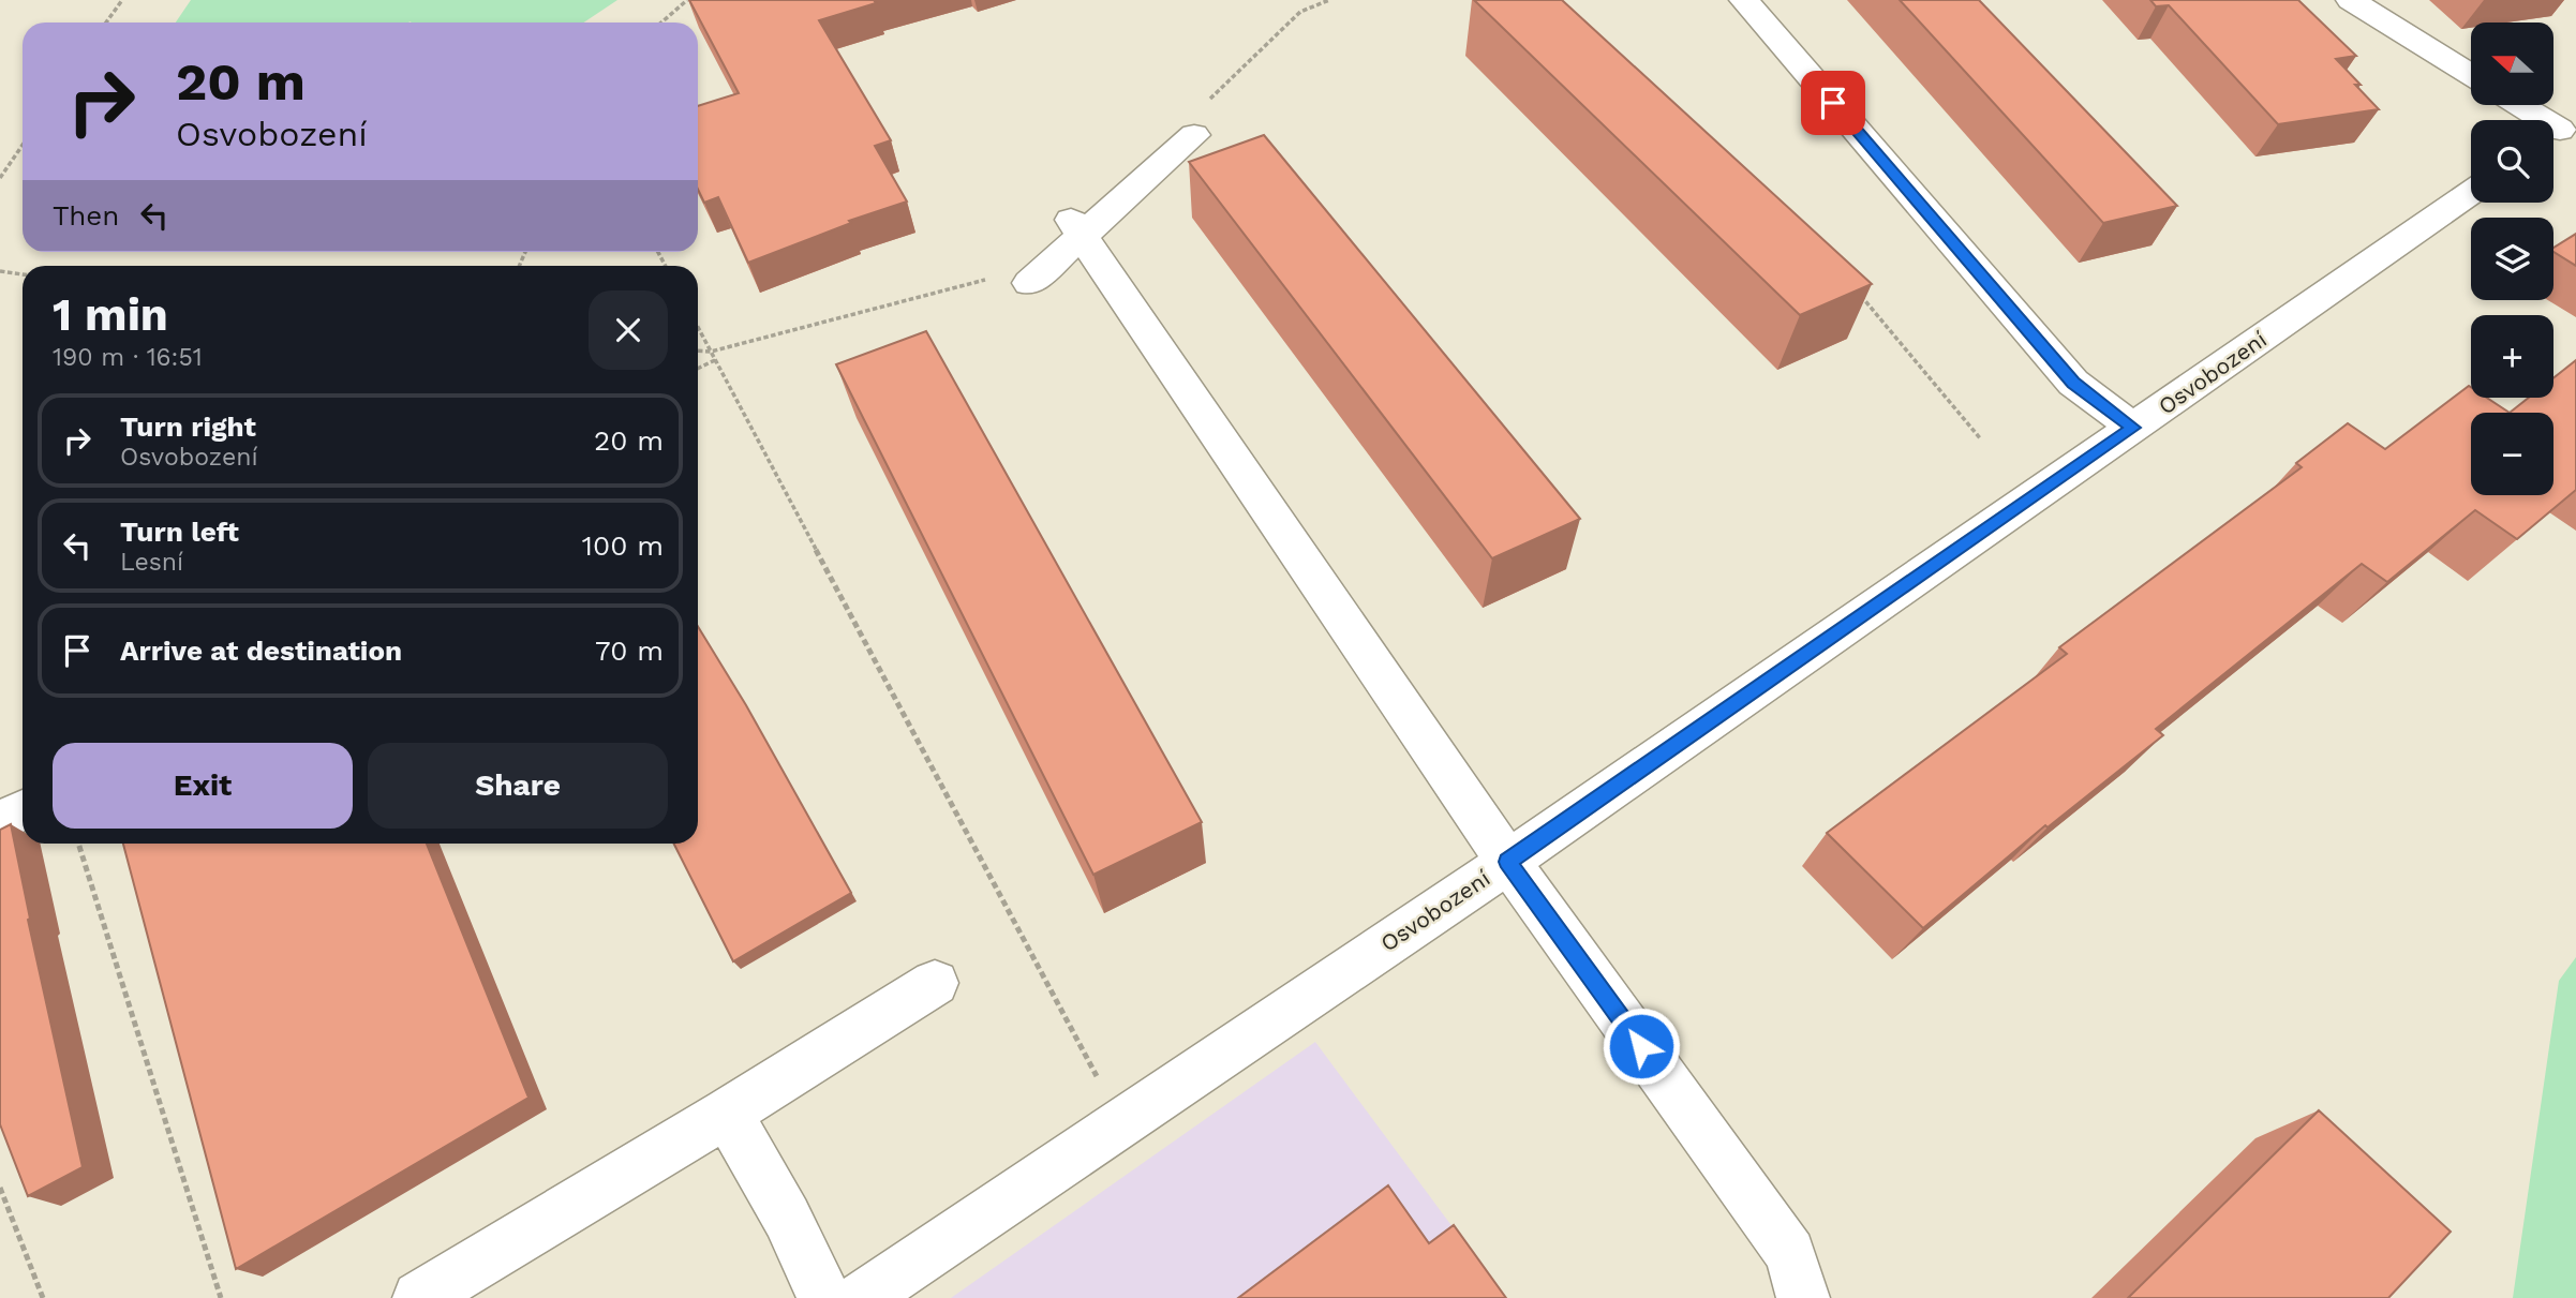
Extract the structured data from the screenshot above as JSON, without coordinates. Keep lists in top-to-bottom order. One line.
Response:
{"streets":{"street":["Osvobození"]},"north":"left","page":{"map_buttons":["+","−"],"turn":["20 m","Osvobození"],"then":"Then","heading":["1 min","190 m · 16:51"],"list":[{"name":"Turn right","note":"Osvobození","value":"20 m"},{"name":"Turn left","note":"Lesní","value":"100 m"},{"name":"Arrive at destination","value":"70 m"}],"buttons":["Exit","Share"]}}
